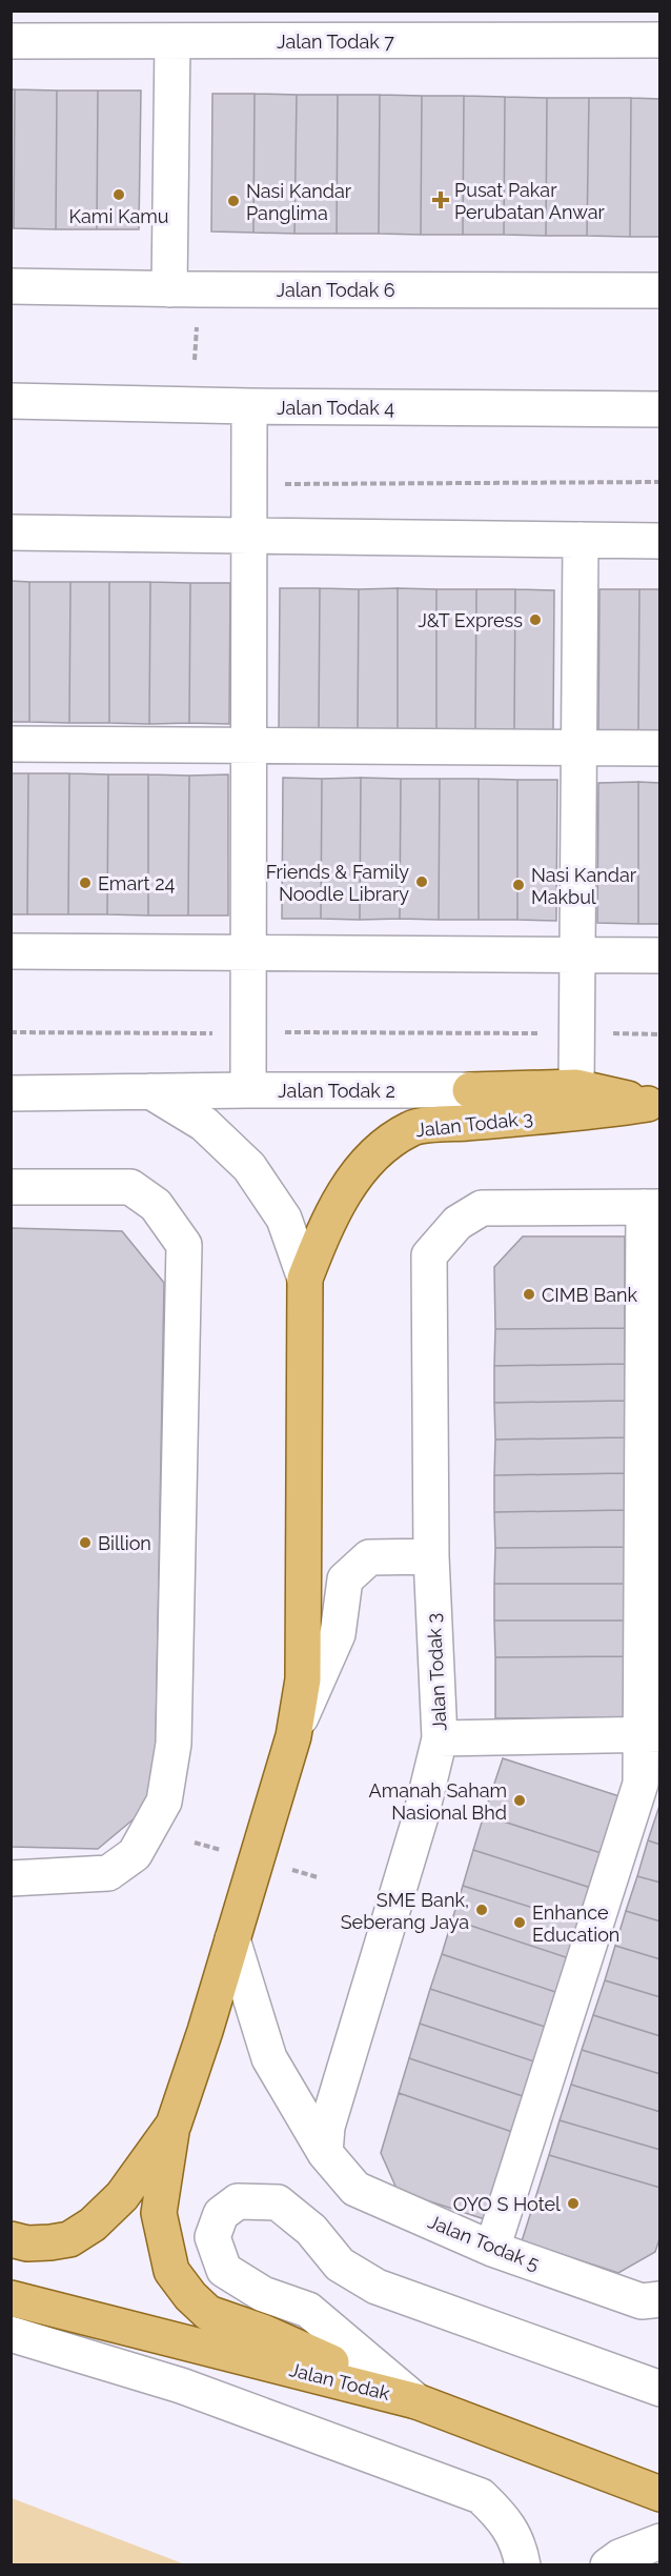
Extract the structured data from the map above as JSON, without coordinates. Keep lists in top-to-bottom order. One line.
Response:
{"streets":{"main road":["Jalan Todak 2","Jalan Todak 3","Jalan Todak"],"street":["Jalan Todak 7","Jalan Todak 6","Jalan Todak 4","Jalan Todak 5"]},"crossings":[["Jalan Todak 2","Jalan Todak 3"],["Jalan Todak 3","Jalan Todak 5"],["Jalan Todak 3","Jalan Todak"]],"places":{"other":["Kami Kamu","Nasi Kandar Panglima","J&T Express","Friends & Family Noodle Library","Emart 24","Nasi Kandar Makbul","CIMB Bank","Billion","Amanah Saham Nasional Bhd","SME Bank, Seberang Jaya","Enhance Education","OYO S Hotel"],"health":["Pusat Pakar Perubatan Anwar"]}}
